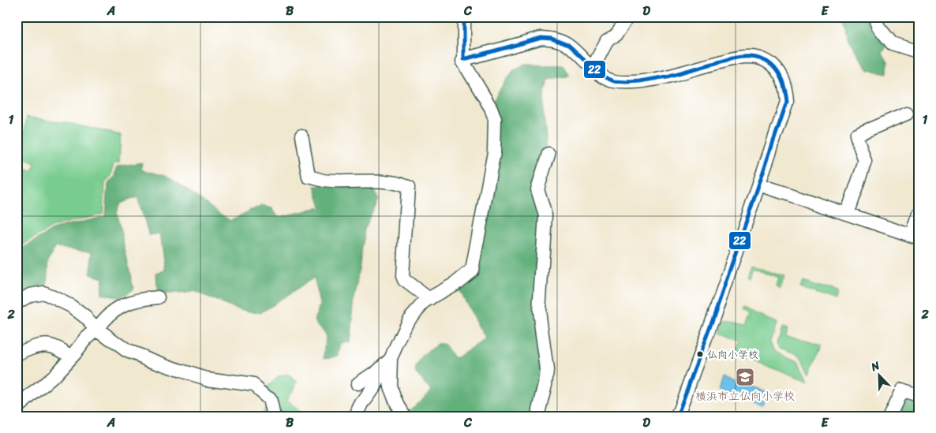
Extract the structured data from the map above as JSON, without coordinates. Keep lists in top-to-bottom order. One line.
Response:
{"places":{"other":["仏向小学校"],"school or university":["横浜市立仏向小学校"]},"lines":["transit line 22"],"north":"top left","grid":{"columns":["A","B","C","D","E"],"rows":["1","2"]}}
